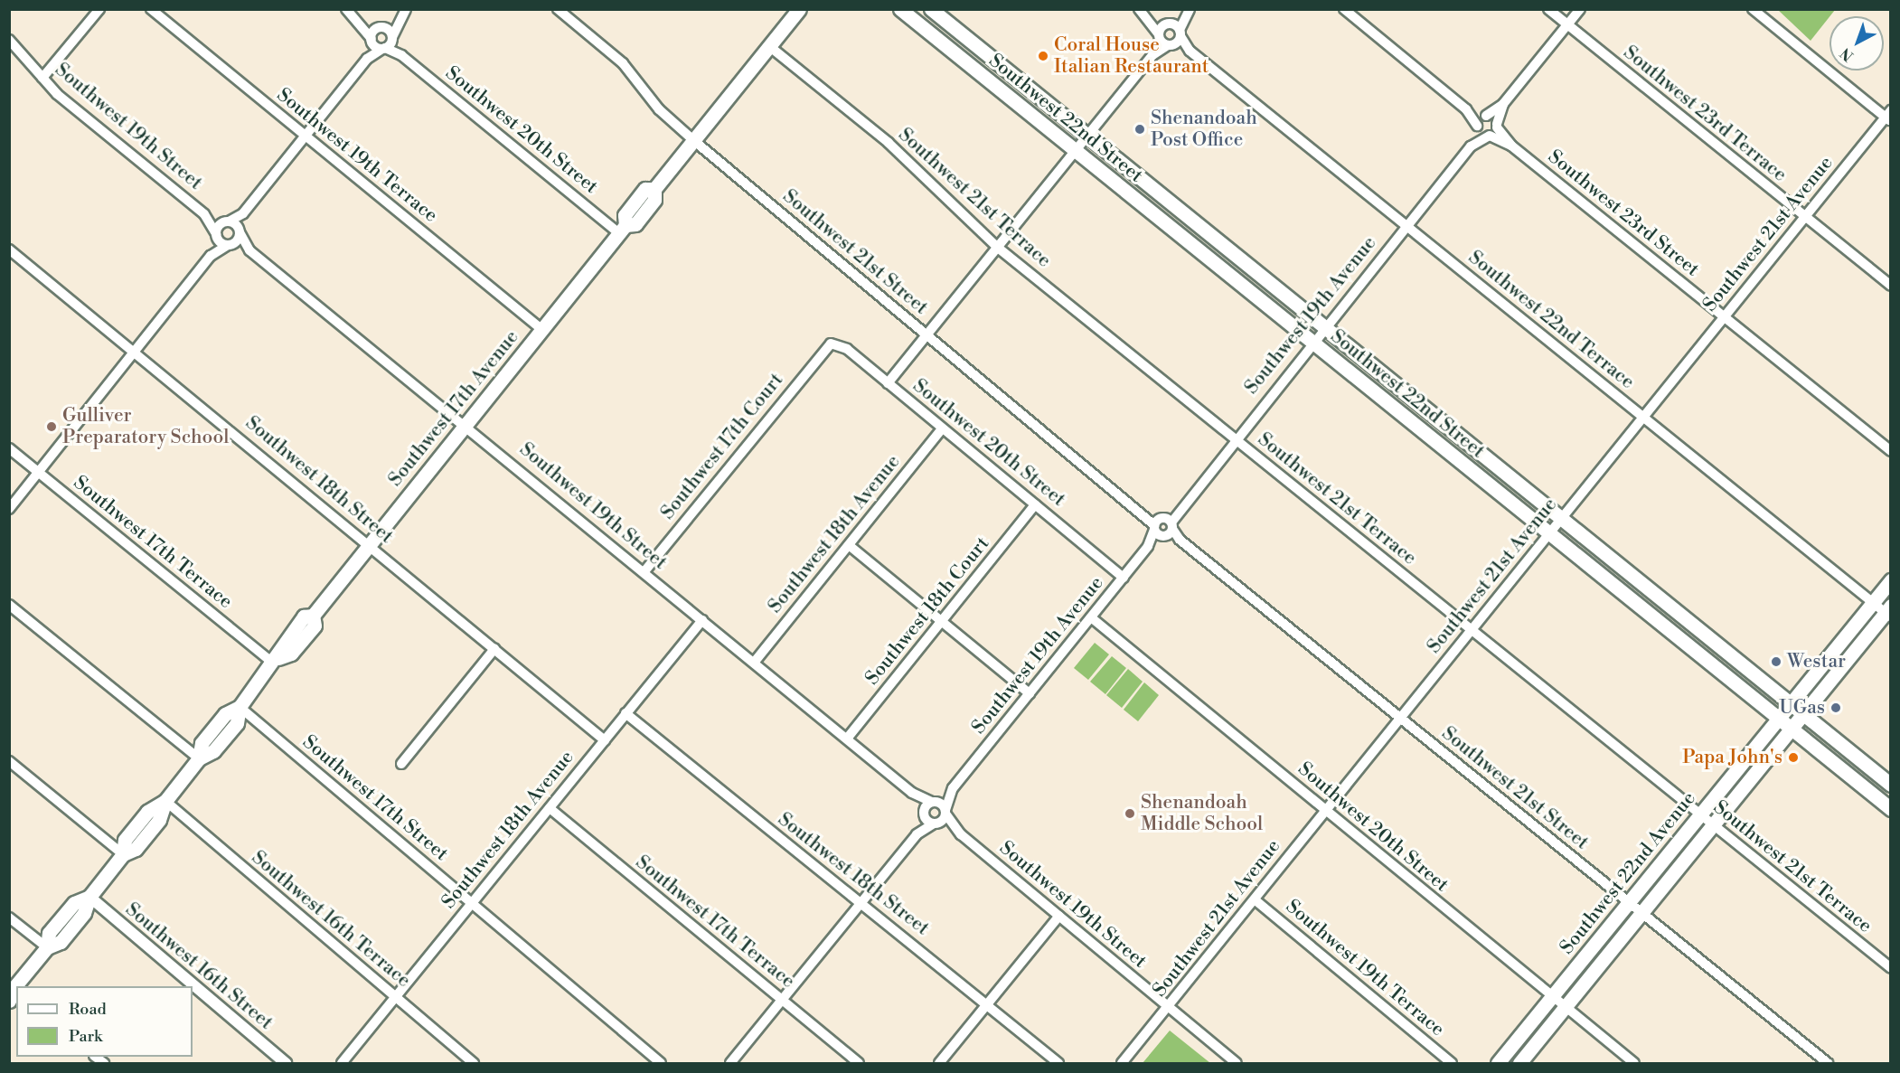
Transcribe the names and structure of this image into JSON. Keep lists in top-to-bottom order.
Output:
{
  "streets": {
    "main road": ["Southwest 22nd Street", "Southwest 17th Avenue", "Southwest 22nd Avenue"],
    "street": [
      "Southwest 23rd Terrace",
      "Southwest 19th Street",
      "Southwest 20th Street",
      "Southwest 19th Terrace",
      "Southwest 21st Terrace",
      "Southwest 23rd Street",
      "Southwest 21st Avenue",
      "Southwest 21st Street",
      "Southwest 19th Avenue",
      "Southwest 22nd Terrace",
      "Southwest 17th Court",
      "Southwest 18th Street",
      "Southwest 18th Avenue",
      "Southwest 17th Terrace",
      "Southwest 18th Court",
      "Southwest 17th Street",
      "Southwest 16th Terrace",
      "Southwest 16th Street"
    ]
  },
  "crossings": [
    ["Southwest 23rd Terrace", "Southwest 21st Avenue"],
    ["Southwest 22nd Street", "Southwest 21st Avenue"],
    ["Southwest 22nd Street", "Southwest 19th Avenue"],
    ["Southwest 22nd Street", "Southwest 22nd Avenue"],
    ["Southwest 19th Street", "Southwest 21st Avenue"],
    ["Southwest 19th Street", "Southwest 19th Avenue"],
    ["Southwest 19th Street", "Southwest 17th Avenue"],
    ["Southwest 19th Street", "Southwest 17th Court"],
    ["Southwest 19th Street", "Southwest 18th Avenue"],
    ["Southwest 19th Street", "Southwest 18th Court"],
    ["Southwest 20th Street", "Southwest 21st Avenue"],
    ["Southwest 20th Street", "Southwest 19th Avenue"],
    ["Southwest 20th Street", "Southwest 17th Avenue"],
    ["Southwest 20th Street", "Southwest 17th Court"],
    ["Southwest 20th Street", "Southwest 18th Avenue"],
    ["Southwest 20th Street", "Southwest 18th Court"],
    ["Southwest 20th Street", "Southwest 22nd Avenue"],
    ["Southwest 19th Terrace", "Southwest 21st Avenue"],
    ["Southwest 19th Terrace", "Southwest 17th Avenue"],
    ["Southwest 21st Terrace", "Southwest 21st Avenue"],
    ["Southwest 21st Terrace", "Southwest 19th Avenue"],
    ["Southwest 21st Terrace", "Southwest 17th Avenue"],
    ["Southwest 21st Terrace", "Southwest 22nd Avenue"],
    ["Southwest 23rd Street", "Southwest 21st Avenue"],
    ["Southwest 23rd Street", "Southwest 19th Avenue"],
    ["Southwest 21st Avenue", "Southwest 21st Street"],
    ["Southwest 21st Avenue", "Southwest 22nd Terrace"],
    ["Southwest 21st Street", "Southwest 19th Avenue"],
    ["Southwest 21st Street", "Southwest 17th Avenue"],
    ["Southwest 21st Street", "Southwest 22nd Avenue"],
    ["Southwest 19th Avenue", "Southwest 22nd Terrace"],
    ["Southwest 22nd Terrace", "Southwest 22nd Avenue"],
    ["Southwest 17th Avenue", "Southwest 18th Street"],
    ["Southwest 17th Avenue", "Southwest 17th Terrace"],
    ["Southwest 17th Avenue", "Southwest 17th Street"],
    ["Southwest 17th Avenue", "Southwest 16th Terrace"],
    ["Southwest 17th Avenue", "Southwest 16th Street"],
    ["Southwest 18th Street", "Southwest 18th Avenue"],
    ["Southwest 18th Avenue", "Southwest 17th Terrace"],
    ["Southwest 18th Avenue", "Southwest 17th Street"],
    ["Southwest 18th Avenue", "Southwest 16th Terrace"]
  ],
  "places": [
    "Coral House Italian Restaurant",
    "Shenandoah Post Office",
    "Gulliver Preparatory School",
    "Westar",
    "UGas",
    "Papa John's",
    "Shenandoah Middle School"
  ],
  "legend": ["Road", "Park"],
  "north": "bottom left"
}
